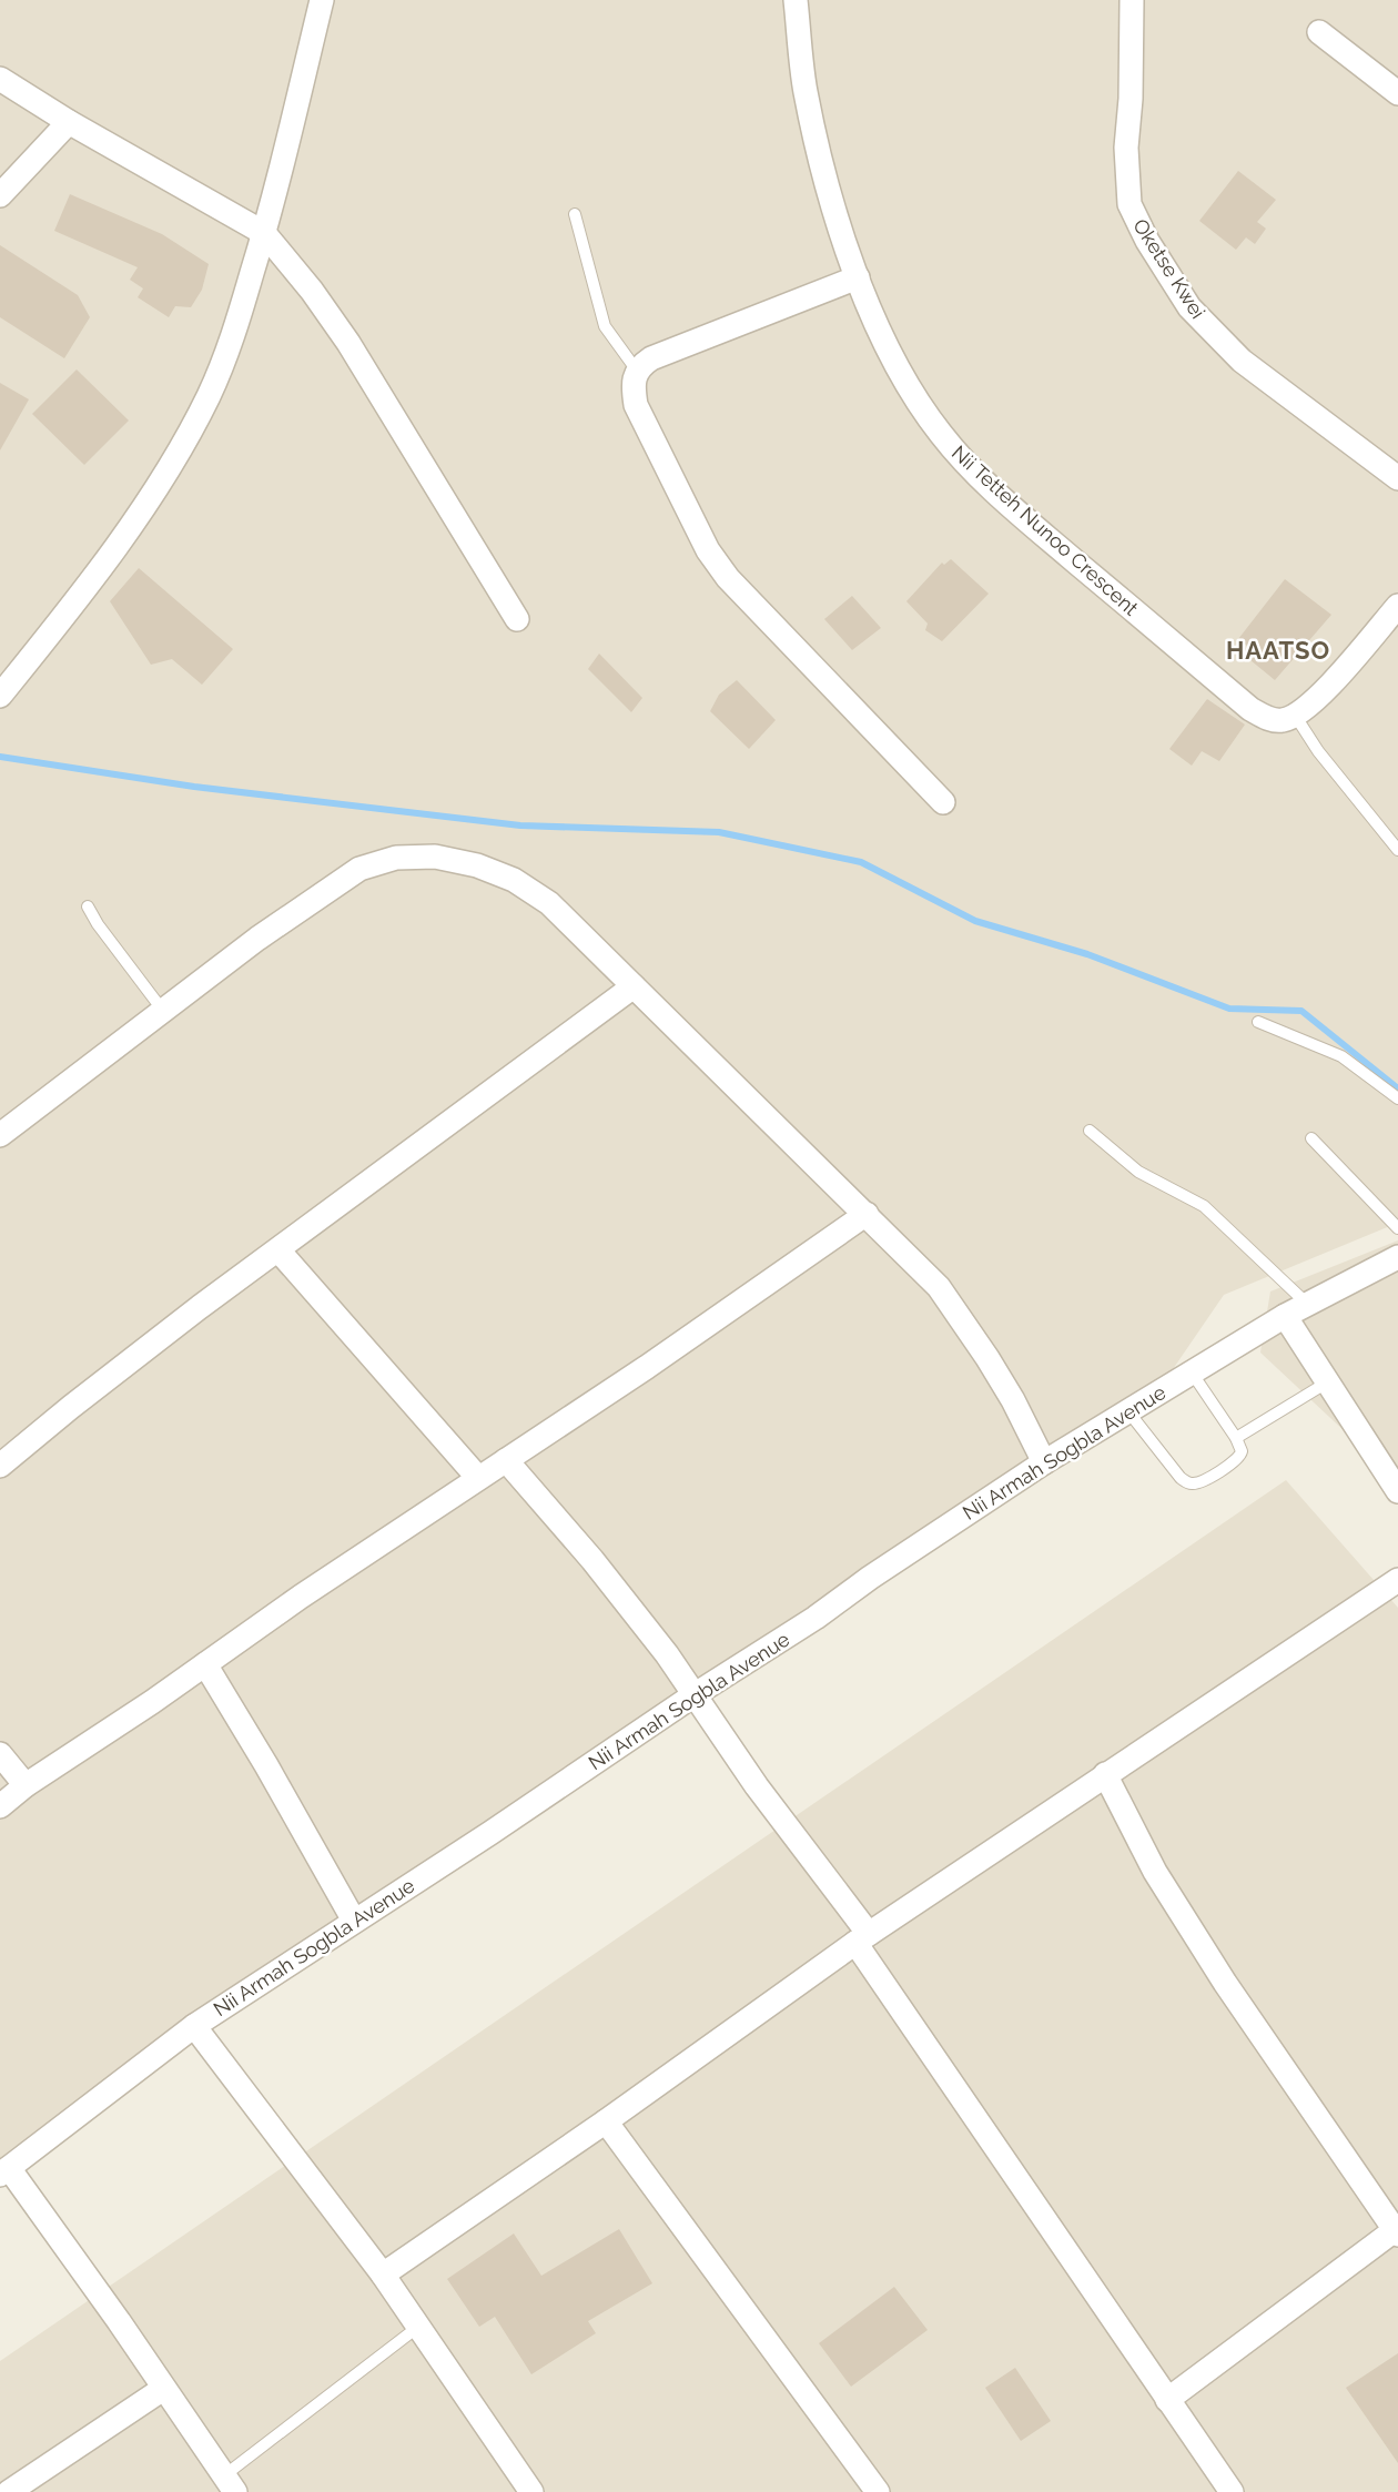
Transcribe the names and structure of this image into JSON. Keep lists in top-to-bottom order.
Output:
{
  "streets": {
    "street": ["Oketse Kwei", "Nii Tetteh Nunoo Crescent", "Nii Armah Sogbla Avenue"]
  },
  "districts": ["HAATSO"]
}
